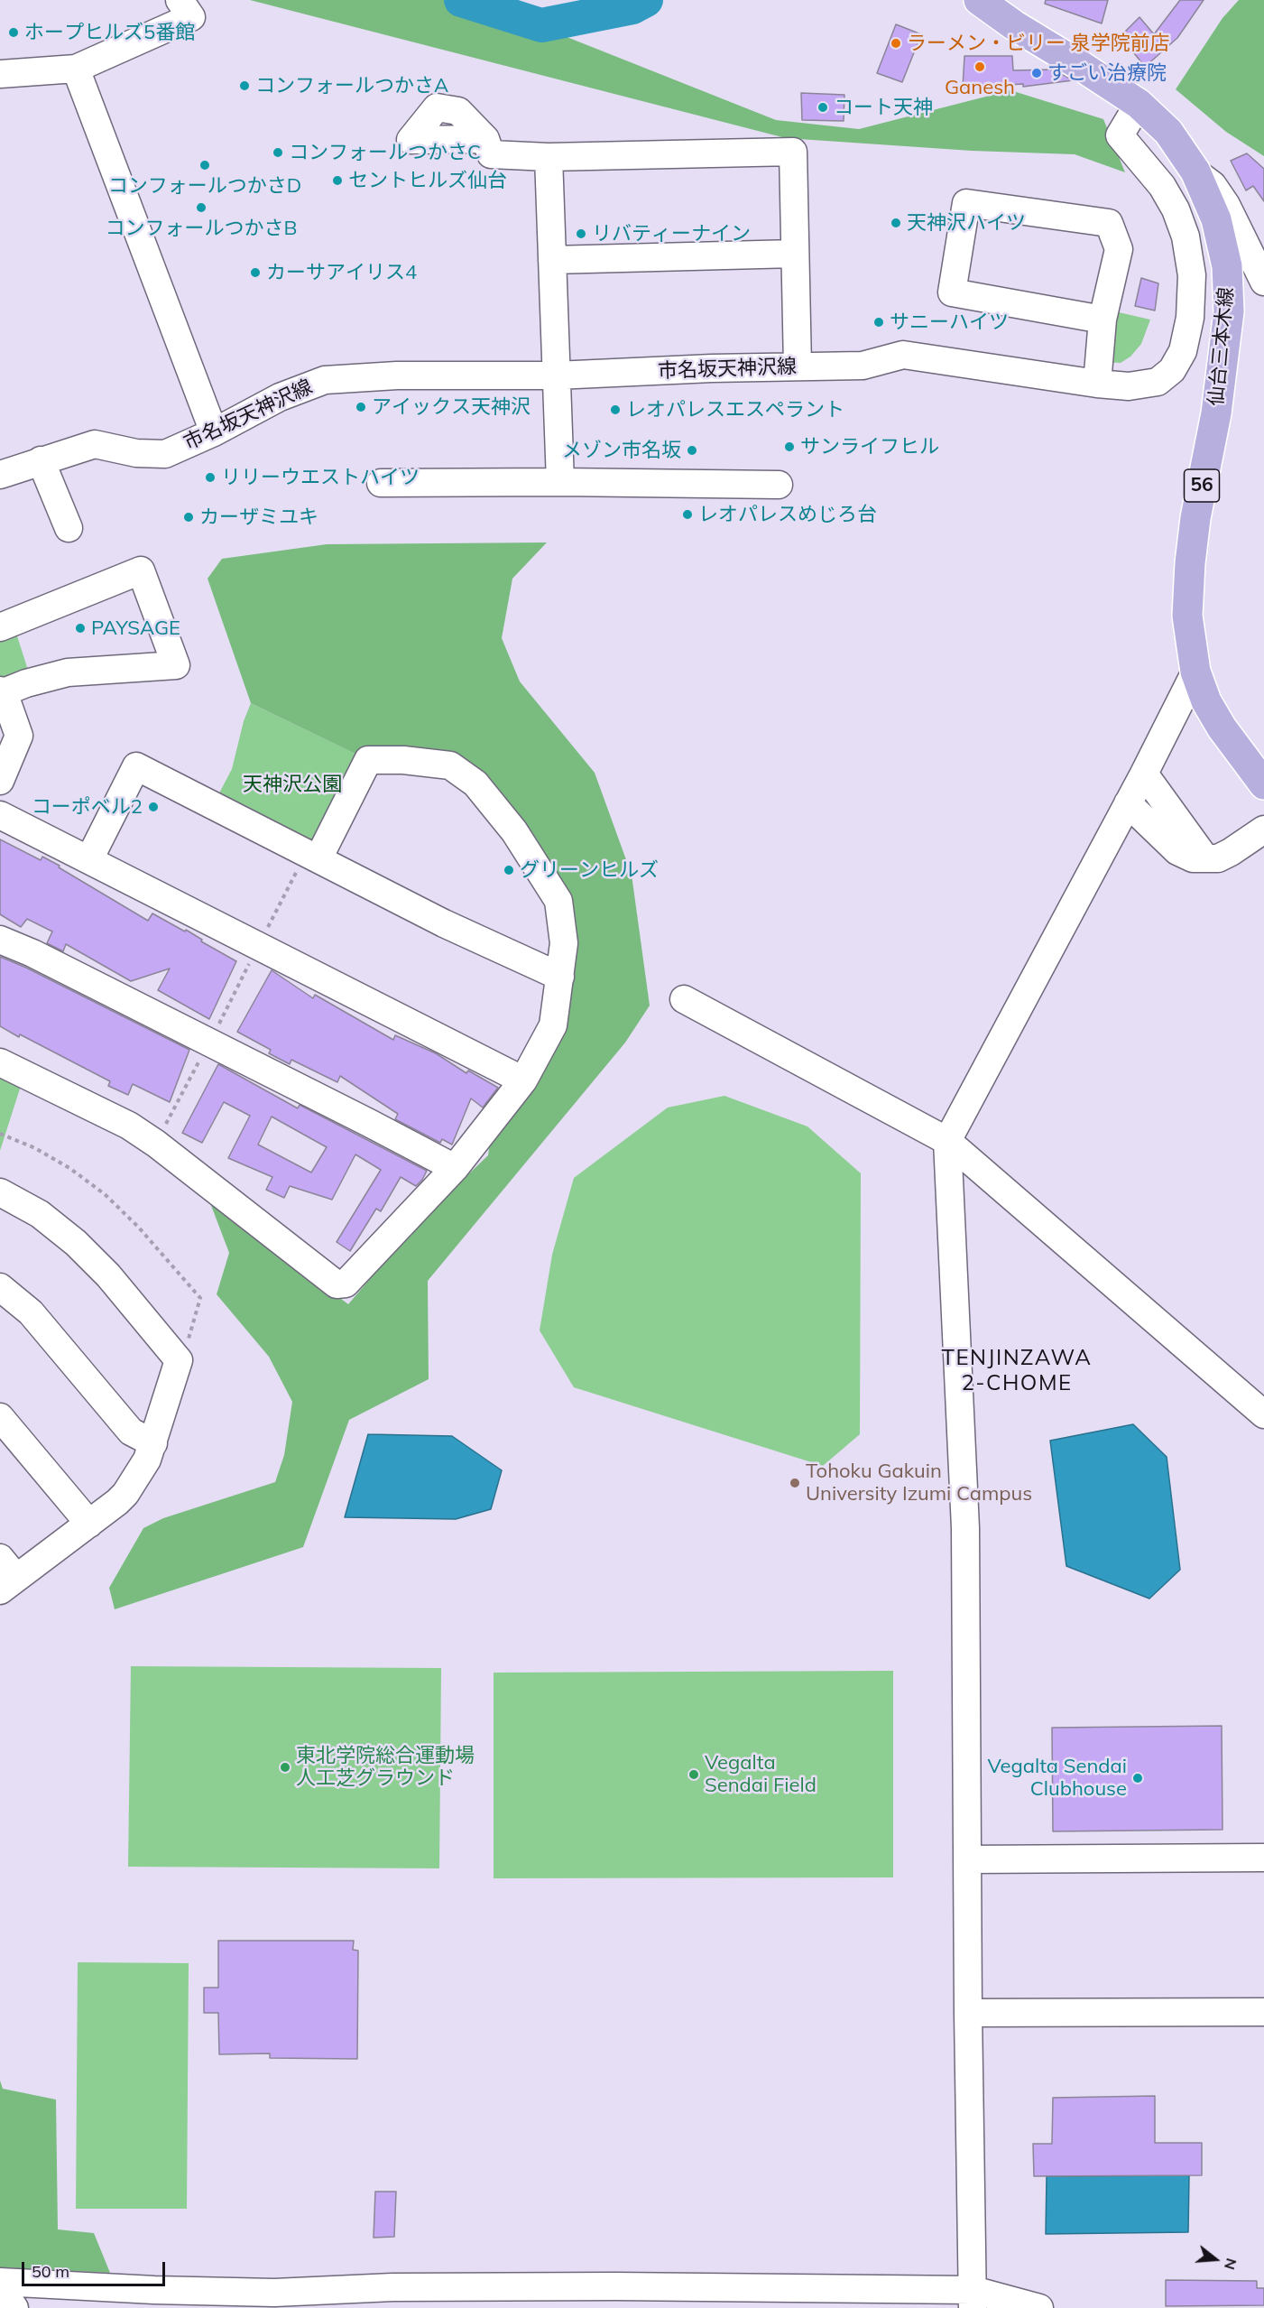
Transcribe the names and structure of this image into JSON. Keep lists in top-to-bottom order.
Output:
{
  "streets": {
    "main road": ["仙台三本木線", "56"],
    "street": ["市名坂天神沢線"]
  },
  "crossings": [
    ["仙台三本木線", "市名坂天神沢線"]
  ],
  "districts": ["TENJINZAWA 2-CHOME"],
  "parks": ["天神沢公園"],
  "places": [
    "ホープヒルズ5番館",
    "ラーメン・ビリー 泉学院前店",
    "Ganesh",
    "すごい治療院",
    "コンフォールつかさA",
    "コート天神",
    "コンフォールつかさC",
    "コンフォールつかさD",
    "セントヒルズ仙台",
    "コンフォールつかさB",
    "天神沢ハイツ",
    "リバティーナイン",
    "カーサアイリス4",
    "サニーハイツ",
    "アイックス天神沢",
    "レオパレスエスペラント",
    "サンライフヒル",
    "メゾン市名坂",
    "リリーウエストハイツ",
    "レオパレスめじろ台",
    "カーザミユキ",
    "PAYSAGE",
    "コーポベル2",
    "グリーンヒルズ",
    "Tohoku Gakuin University Izumi Campus",
    "東北学院総合運動場 人工芝グラウンド",
    "Vegalta Sendai Field",
    "Vegalta Sendai Clubhouse"
  ],
  "scale_bar": "50 m",
  "north": "right"
}
